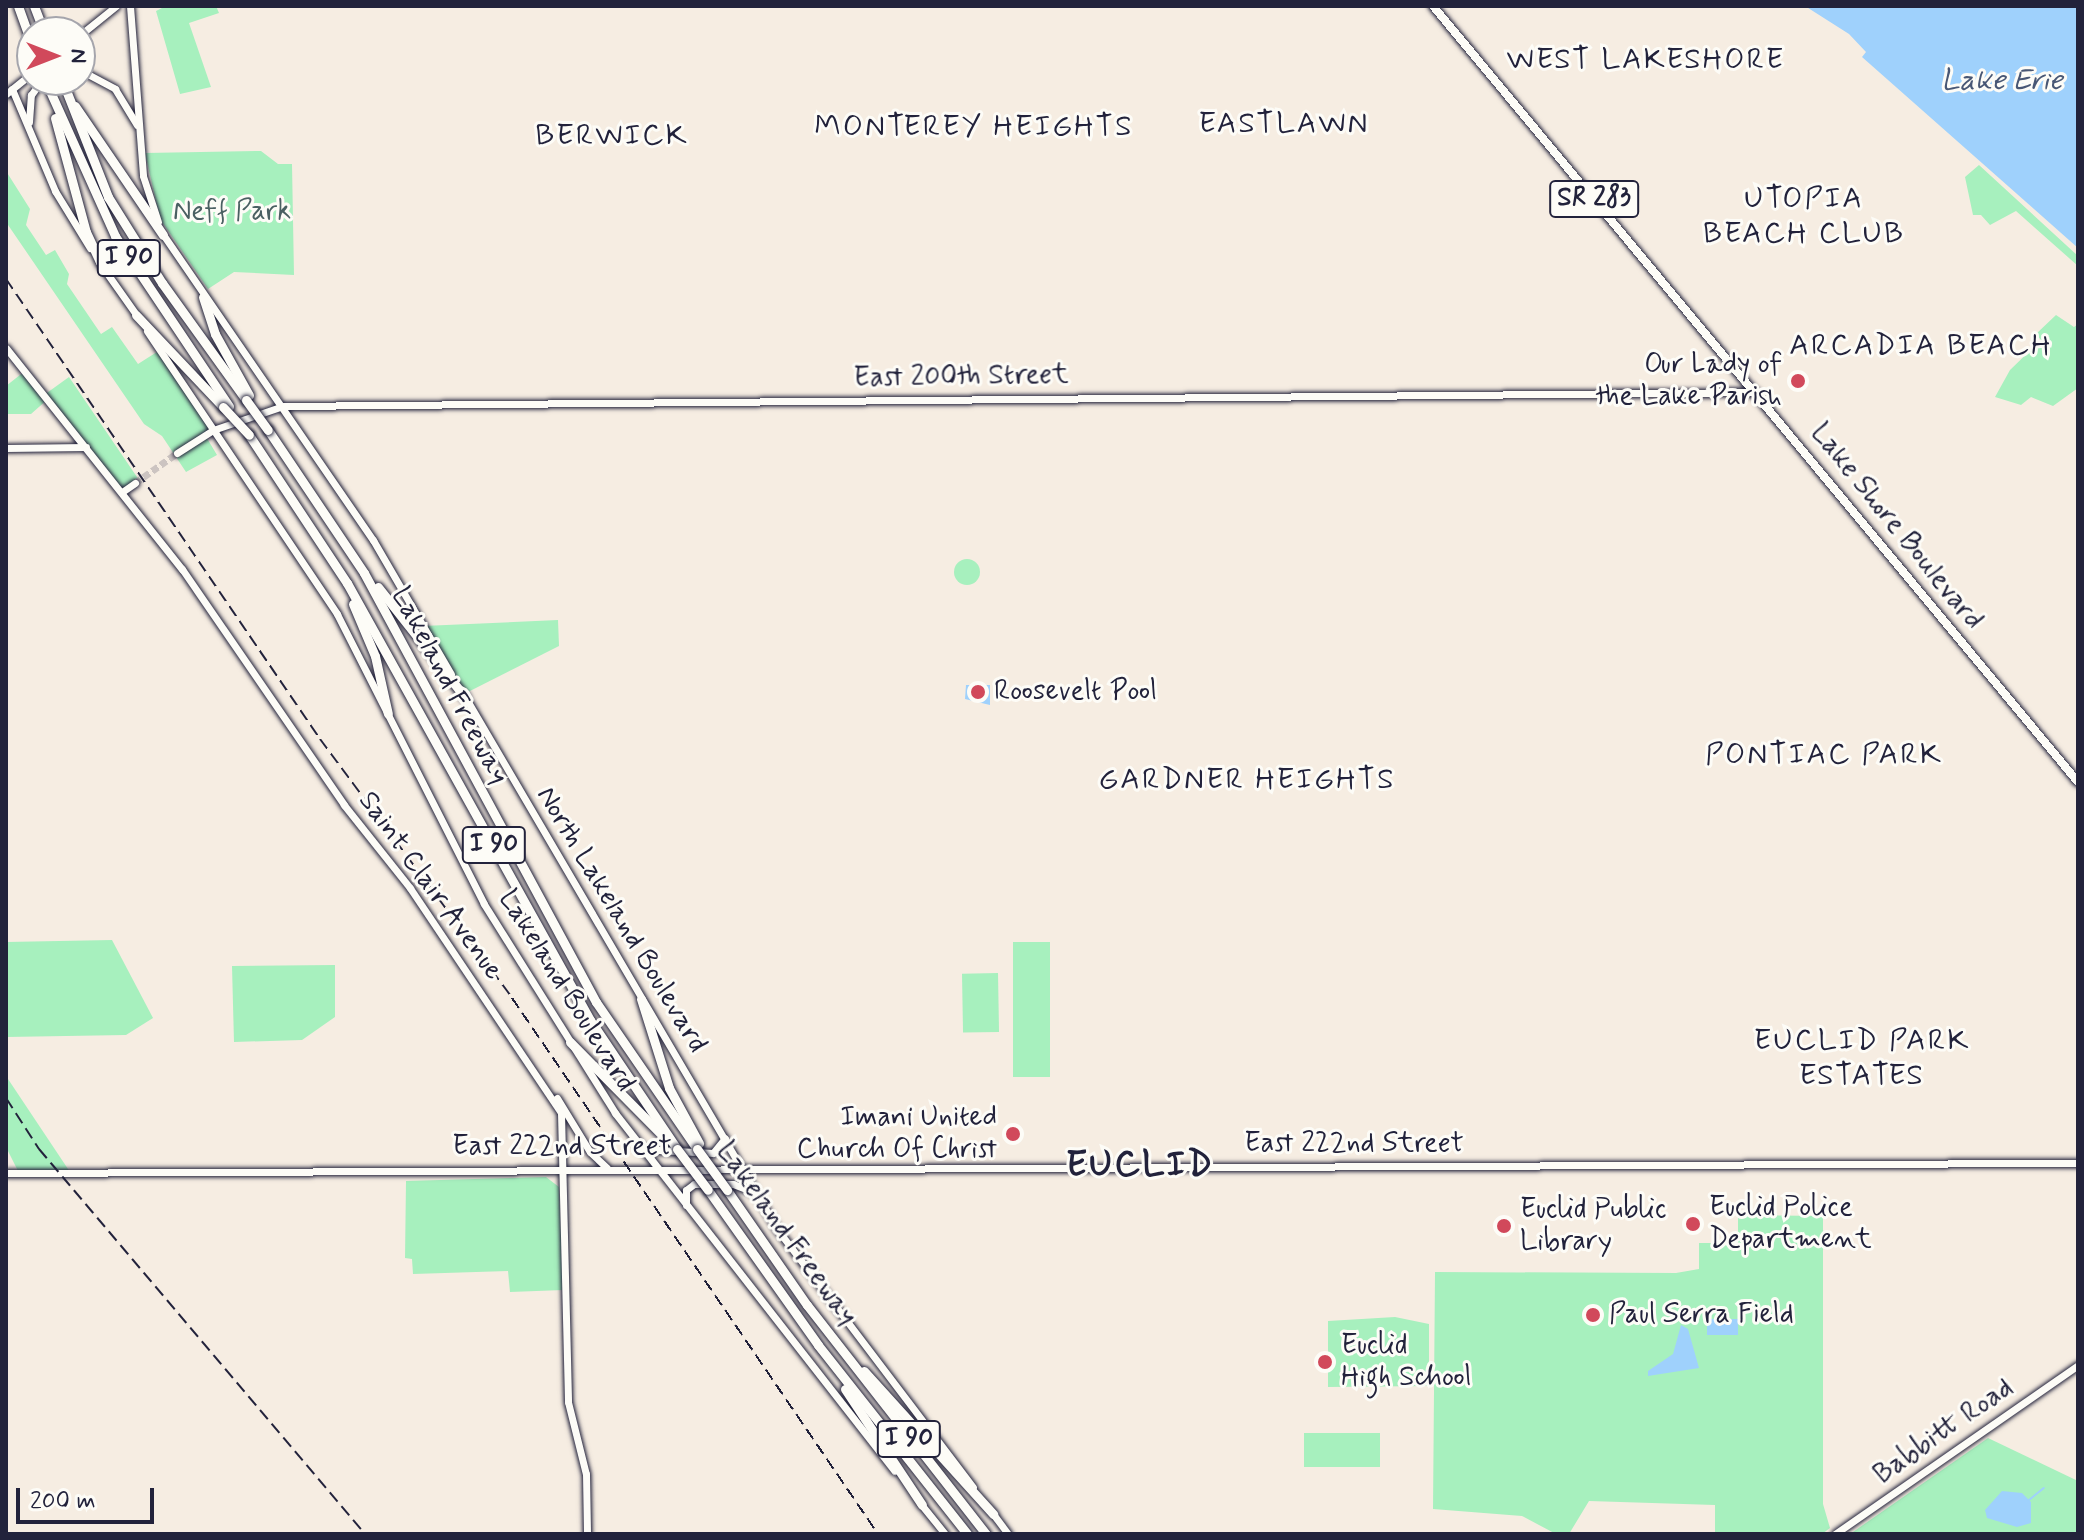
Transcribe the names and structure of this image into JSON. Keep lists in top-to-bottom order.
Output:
{
  "streets": {
    "highway": ["I 90", "Lakeland Freeway"],
    "main road": ["SR 283", "Lake Shore Boulevard"],
    "street": [
      "East 200th Street",
      "Saint Clair Avenue",
      "North Lakeland Boulevard",
      "Lakeland Boulevard",
      "East 222nd Street",
      "Babbitt Road"
    ]
  },
  "crossings": [
    ["I 90", "Lakeland Freeway"],
    ["East 200th Street", "Lake Shore Boulevard"],
    ["East 200th Street", "North Lakeland Boulevard"],
    ["East 200th Street", "Lakeland Boulevard"],
    ["Saint Clair Avenue", "East 222nd Street"],
    ["North Lakeland Boulevard", "East 222nd Street"],
    ["Lakeland Boulevard", "East 222nd Street"]
  ],
  "districts": [
    "WEST LAKESHORE",
    "EASTLAWN",
    "MONTEREY HEIGHTS",
    "BERWICK",
    "UTOPIA BEACH CLUB",
    "ARCADIA BEACH",
    "PONTIAC PARK",
    "GARDNER HEIGHTS",
    "EUCLID PARK ESTATES",
    "EUCLID"
  ],
  "water": ["Lake Erie"],
  "parks": ["Neff Park"],
  "places": [
    "Our Lady of the Lake Parish",
    "Roosevelt Pool",
    "Imani United Church Of Christ",
    "Euclid Police Department",
    "Euclid Public Library",
    "Paul Serra Field",
    "Euclid High School"
  ],
  "scale_bar": "200 m",
  "north": "right"
}
